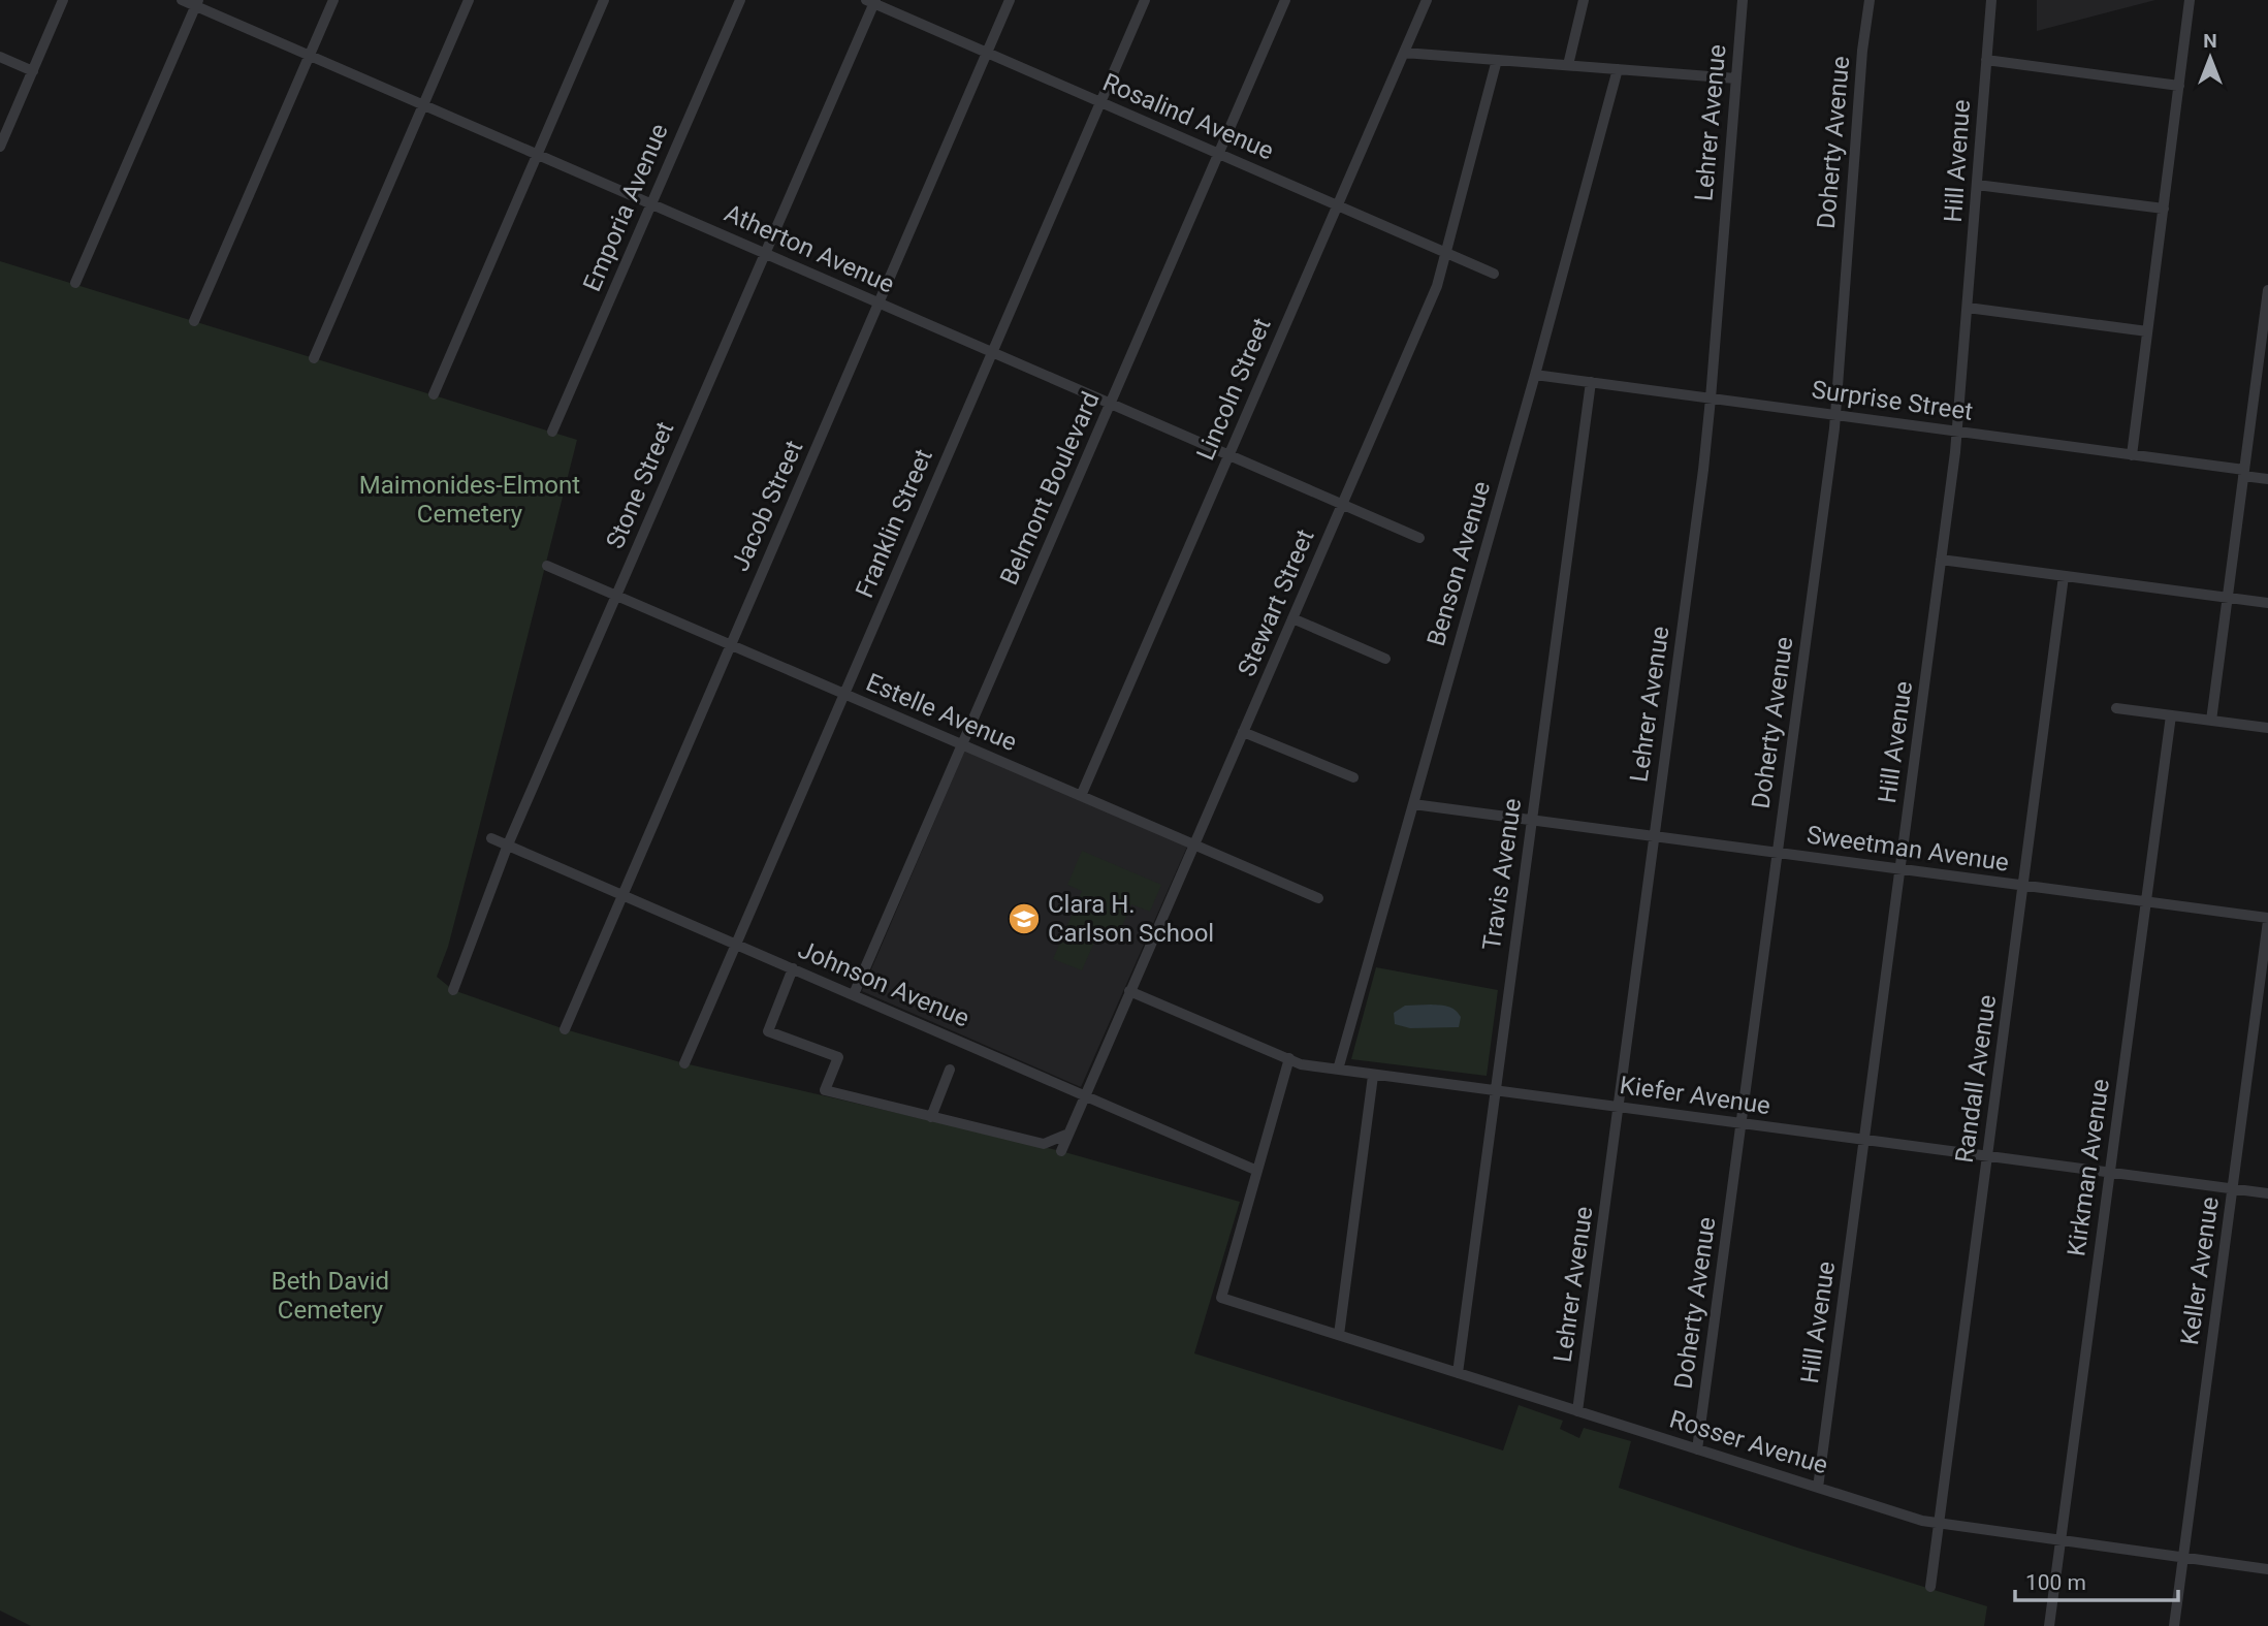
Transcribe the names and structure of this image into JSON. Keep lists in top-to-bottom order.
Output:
{
  "streets": {
    "street": [
      "Rosalind Avenue",
      "Lehrer Avenue",
      "Doherty Avenue",
      "Hill Avenue",
      "Emporia Avenue",
      "Atherton Avenue",
      "Lincoln Street",
      "Surprise Street",
      "Stone Street",
      "Belmont Boulevard",
      "Jacob Street",
      "Franklin Street",
      "Benson Avenue",
      "Stewart Street",
      "Estelle Avenue",
      "Sweetman Avenue",
      "Travis Avenue",
      "Johnson Avenue",
      "Randall Avenue",
      "Kiefer Avenue",
      "Kirkman Avenue",
      "Keller Avenue",
      "Rosser Avenue"
    ]
  },
  "crossings": [
    ["Rosalind Avenue", "Lincoln Street"],
    ["Rosalind Avenue", "Stone Street"],
    ["Rosalind Avenue", "Belmont Boulevard"],
    ["Rosalind Avenue", "Jacob Street"],
    ["Rosalind Avenue", "Franklin Street"],
    ["Rosalind Avenue", "Stewart Street"],
    ["Lehrer Avenue", "Surprise Street"],
    ["Lehrer Avenue", "Sweetman Avenue"],
    ["Lehrer Avenue", "Kiefer Avenue"],
    ["Lehrer Avenue", "Rosser Avenue"],
    ["Doherty Avenue", "Surprise Street"],
    ["Doherty Avenue", "Sweetman Avenue"],
    ["Doherty Avenue", "Kiefer Avenue"],
    ["Doherty Avenue", "Rosser Avenue"],
    ["Hill Avenue", "Surprise Street"],
    ["Hill Avenue", "Sweetman Avenue"],
    ["Hill Avenue", "Kiefer Avenue"],
    ["Hill Avenue", "Rosser Avenue"],
    ["Emporia Avenue", "Atherton Avenue"],
    ["Atherton Avenue", "Lincoln Street"],
    ["Atherton Avenue", "Stone Street"],
    ["Atherton Avenue", "Belmont Boulevard"],
    ["Atherton Avenue", "Jacob Street"],
    ["Atherton Avenue", "Franklin Street"],
    ["Atherton Avenue", "Stewart Street"],
    ["Lincoln Street", "Estelle Avenue"],
    ["Surprise Street", "Benson Avenue"],
    ["Surprise Street", "Travis Avenue"],
    ["Stone Street", "Estelle Avenue"],
    ["Stone Street", "Johnson Avenue"],
    ["Belmont Boulevard", "Estelle Avenue"],
    ["Belmont Boulevard", "Johnson Avenue"],
    ["Jacob Street", "Estelle Avenue"],
    ["Jacob Street", "Johnson Avenue"],
    ["Franklin Street", "Estelle Avenue"],
    ["Franklin Street", "Johnson Avenue"],
    ["Benson Avenue", "Sweetman Avenue"],
    ["Benson Avenue", "Kiefer Avenue"],
    ["Stewart Street", "Estelle Avenue"],
    ["Stewart Street", "Johnson Avenue"],
    ["Stewart Street", "Kiefer Avenue"],
    ["Sweetman Avenue", "Travis Avenue"],
    ["Sweetman Avenue", "Randall Avenue"],
    ["Sweetman Avenue", "Kirkman Avenue"],
    ["Sweetman Avenue", "Keller Avenue"],
    ["Travis Avenue", "Kiefer Avenue"],
    ["Travis Avenue", "Rosser Avenue"],
    ["Johnson Avenue", "Rosser Avenue"],
    ["Randall Avenue", "Kiefer Avenue"],
    ["Randall Avenue", "Rosser Avenue"],
    ["Kiefer Avenue", "Kirkman Avenue"],
    ["Kiefer Avenue", "Keller Avenue"],
    ["Kirkman Avenue", "Rosser Avenue"],
    ["Keller Avenue", "Rosser Avenue"]
  ],
  "parks": ["Maimonides-Elmont Cemetery", "Beth David Cemetery"],
  "places": {
    "school or university": ["Clara H. Carlson School"]
  },
  "scale_bar": "100 m",
  "north": "top"
}
